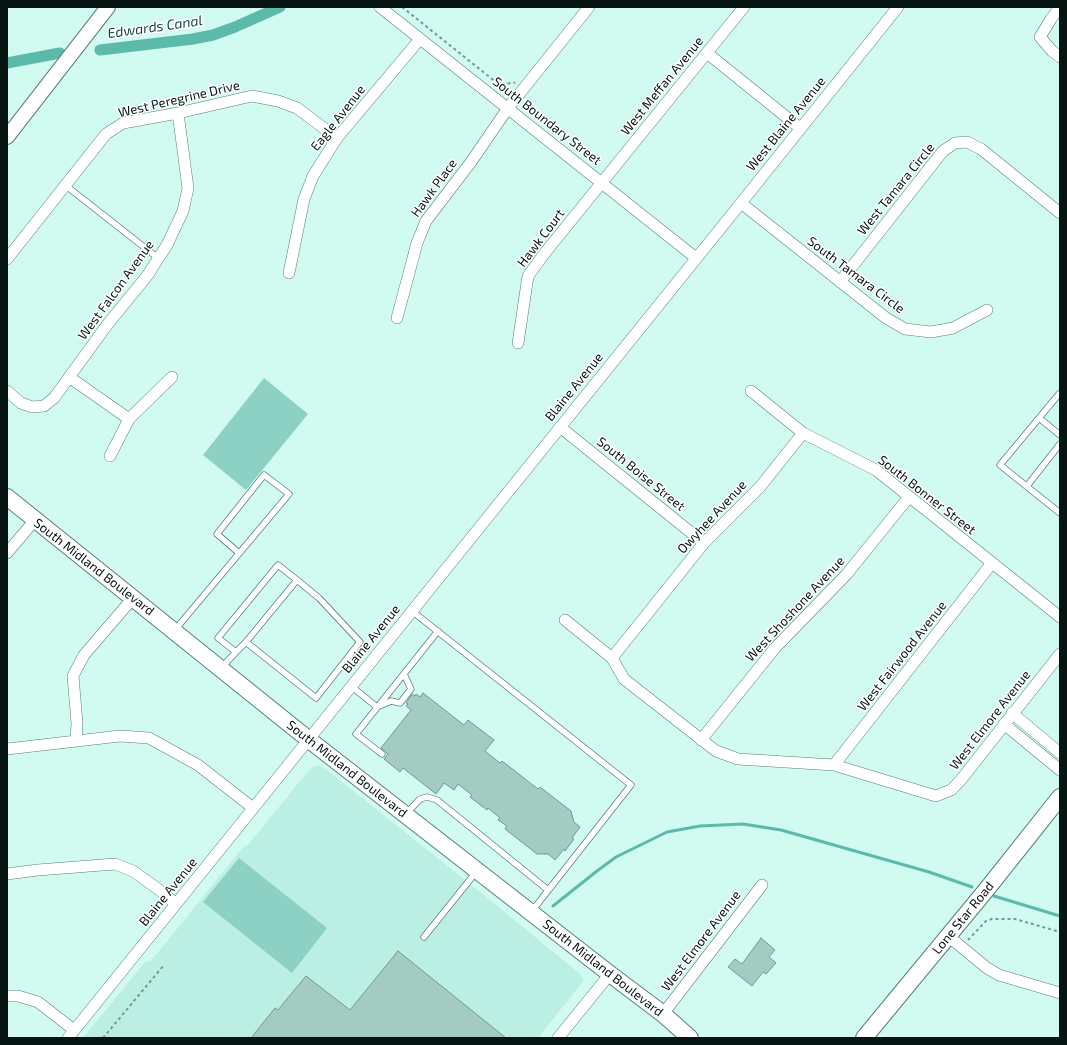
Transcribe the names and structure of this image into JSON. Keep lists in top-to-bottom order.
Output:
{
  "streets": {
    "main road": ["South Midland Boulevard", "Lone Star Road"],
    "street": [
      "West Meffan Avenue",
      "West Peregrine Drive",
      "Eagle Avenue",
      "South Boundary Street",
      "West Blaine Avenue",
      "Hawk Place",
      "West Tamara Circle",
      "Hawk Court",
      "South Tamara Circle",
      "West Falcon Avenue",
      "Blaine Avenue",
      "South Boise Street",
      "South Bonner Street",
      "Owyhee Avenue",
      "West Shoshone Avenue",
      "West Fairwood Avenue",
      "West Elmore Avenue"
    ]
  },
  "crossings": [
    ["West Meffan Avenue", "South Boundary Street"],
    ["West Meffan Avenue", "Hawk Court"],
    ["West Peregrine Drive", "Eagle Avenue"],
    ["West Peregrine Drive", "West Falcon Avenue"],
    ["Eagle Avenue", "South Boundary Street"],
    ["South Boundary Street", "West Blaine Avenue"],
    ["South Boundary Street", "Hawk Place"],
    ["South Boundary Street", "Hawk Court"],
    ["South Boundary Street", "Blaine Avenue"],
    ["West Blaine Avenue", "South Tamara Circle"],
    ["West Blaine Avenue", "Blaine Avenue"],
    ["West Tamara Circle", "South Tamara Circle"],
    ["Blaine Avenue", "South Boise Street"],
    ["Blaine Avenue", "South Midland Boulevard"],
    ["South Boise Street", "Owyhee Avenue"],
    ["South Bonner Street", "Owyhee Avenue"],
    ["South Bonner Street", "West Shoshone Avenue"],
    ["South Bonner Street", "West Fairwood Avenue"],
    ["South Midland Boulevard", "West Elmore Avenue"],
    ["West Fairwood Avenue", "West Elmore Avenue"]
  ],
  "water": ["Edwards Canal"]
}
